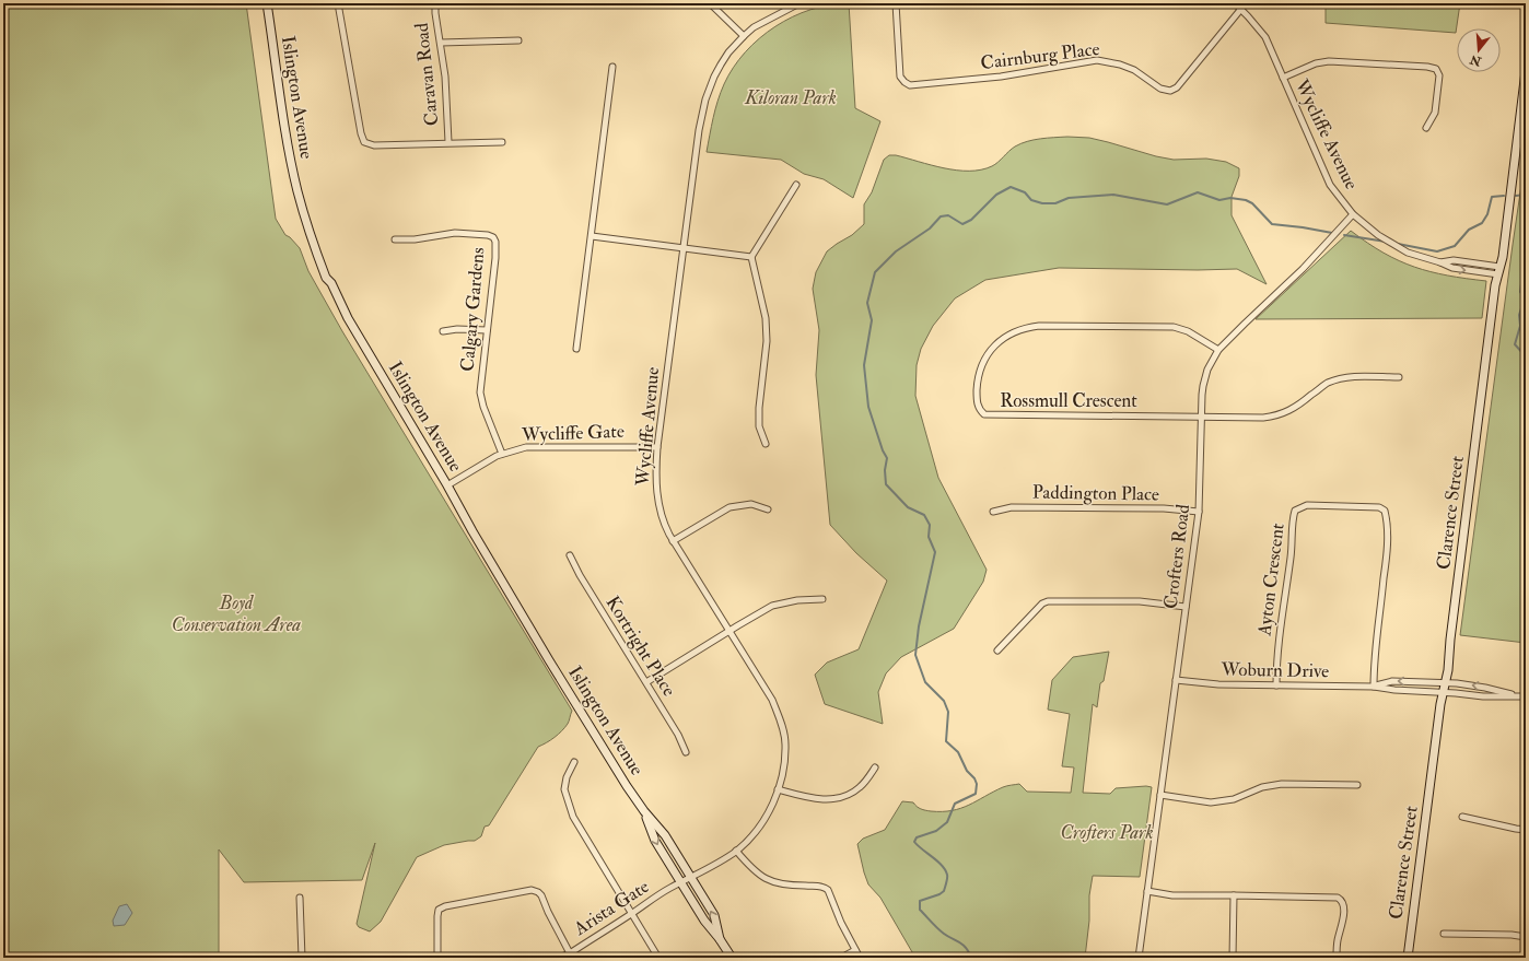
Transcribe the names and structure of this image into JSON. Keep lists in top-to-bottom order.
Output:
{
  "streets": {
    "main road": ["Islington Avenue", "Clarence Street"],
    "street": [
      "Cairnburg Place",
      "Caravan Road",
      "Wycliffe Avenue",
      "Calgary Gardens",
      "Rossmull Crescent",
      "Wycliffe Gate",
      "Paddington Place",
      "Crofters Road",
      "Ayton Crescent",
      "Kortright Place",
      "Woburn Drive",
      "Arista Gate"
    ]
  },
  "crossings": [
    ["Cairnburg Place", "Wycliffe Avenue"],
    ["Islington Avenue", "Wycliffe Avenue"],
    ["Islington Avenue", "Wycliffe Gate"],
    ["Islington Avenue", "Arista Gate"],
    ["Wycliffe Avenue", "Wycliffe Gate"],
    ["Wycliffe Avenue", "Clarence Street"],
    ["Wycliffe Avenue", "Crofters Road"],
    ["Wycliffe Avenue", "Arista Gate"],
    ["Calgary Gardens", "Wycliffe Gate"],
    ["Rossmull Crescent", "Crofters Road"],
    ["Paddington Place", "Crofters Road"],
    ["Clarence Street", "Woburn Drive"],
    ["Crofters Road", "Woburn Drive"],
    ["Ayton Crescent", "Woburn Drive"]
  ],
  "parks": ["Kiloran Park", "Boyd Conservation Area", "Crofters Park"],
  "north": "bottom"
}
